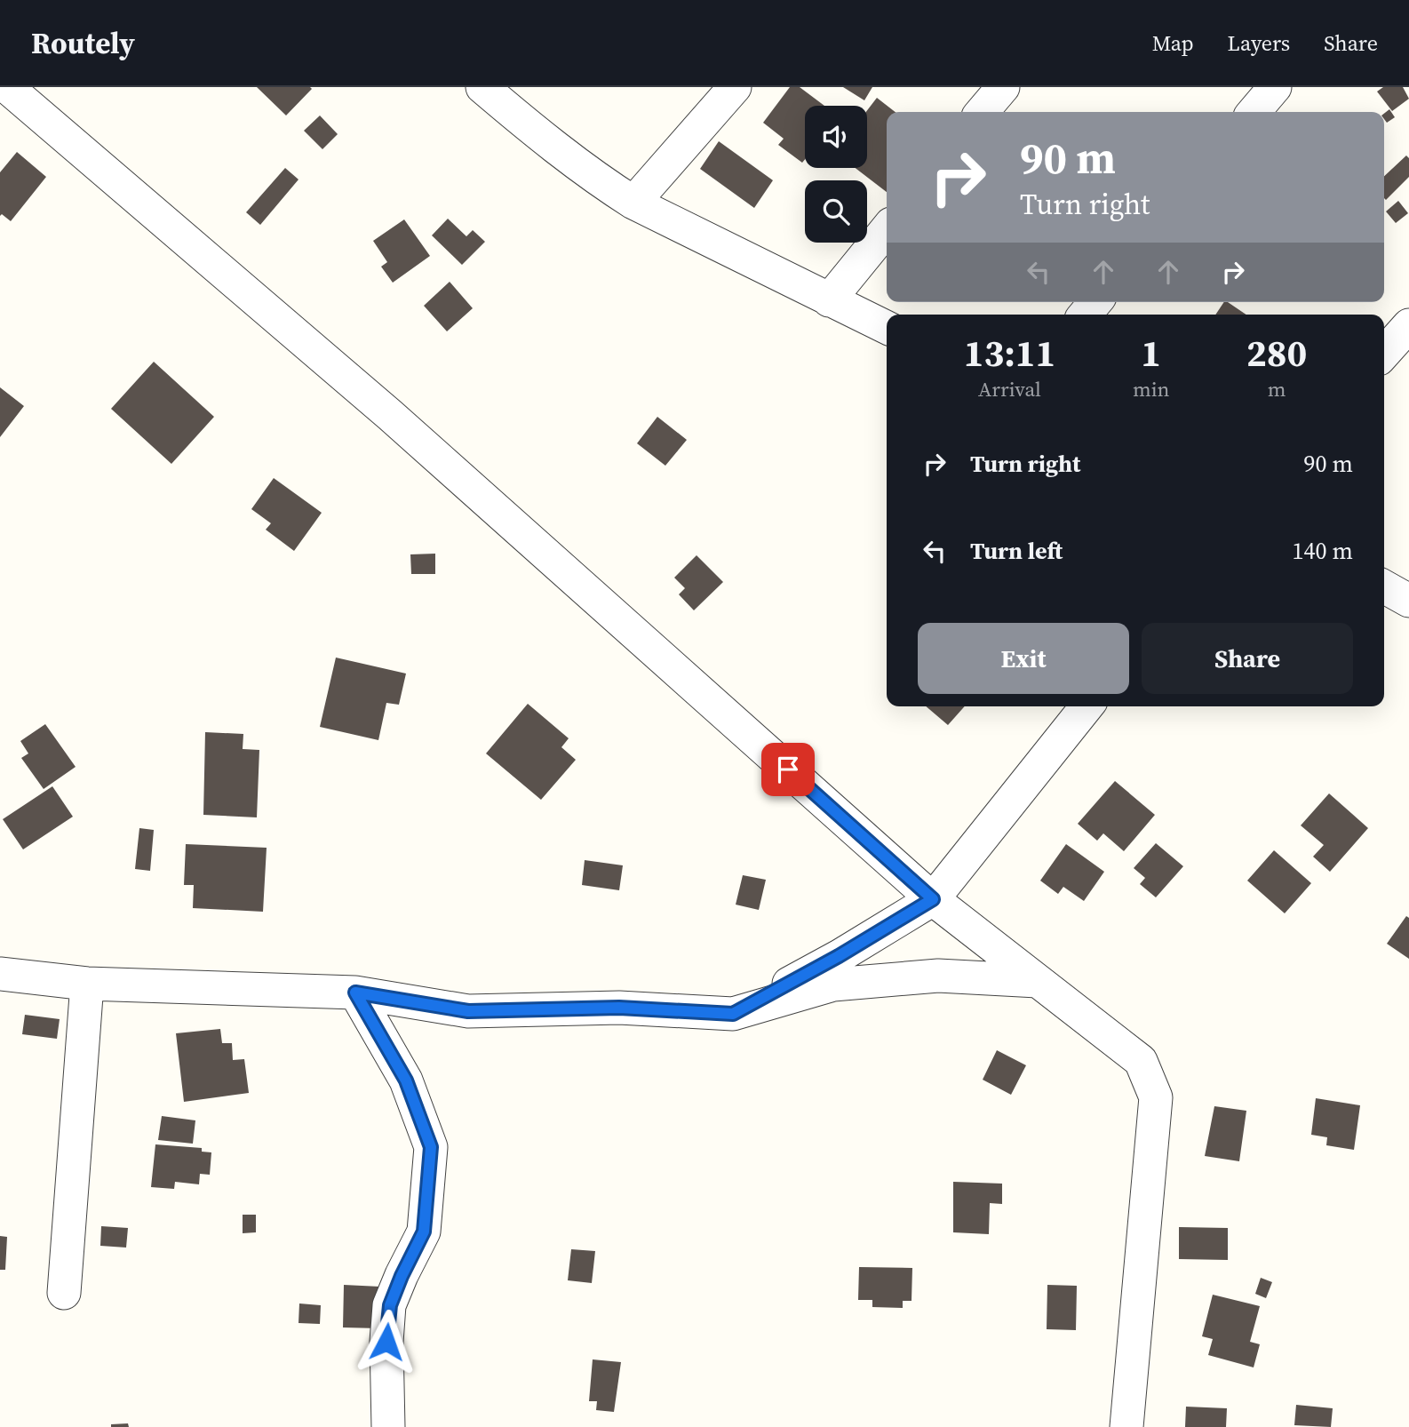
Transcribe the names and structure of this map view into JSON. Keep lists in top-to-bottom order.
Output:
{
  "page": {
    "header": "Routely",
    "nav": ["Map", "Layers", "Share"],
    "turn": ["90 m", "Turn right"],
    "eta": [
      "13:11",
      "Arrival",
      "1",
      "min",
      "280",
      "m"
    ],
    "list": [
      {
        "name": "Turn right",
        "value": "90 m"
      },
      {
        "name": "Turn left",
        "value": "140 m"
      }
    ],
    "buttons": ["Exit", "Share"]
  }
}
